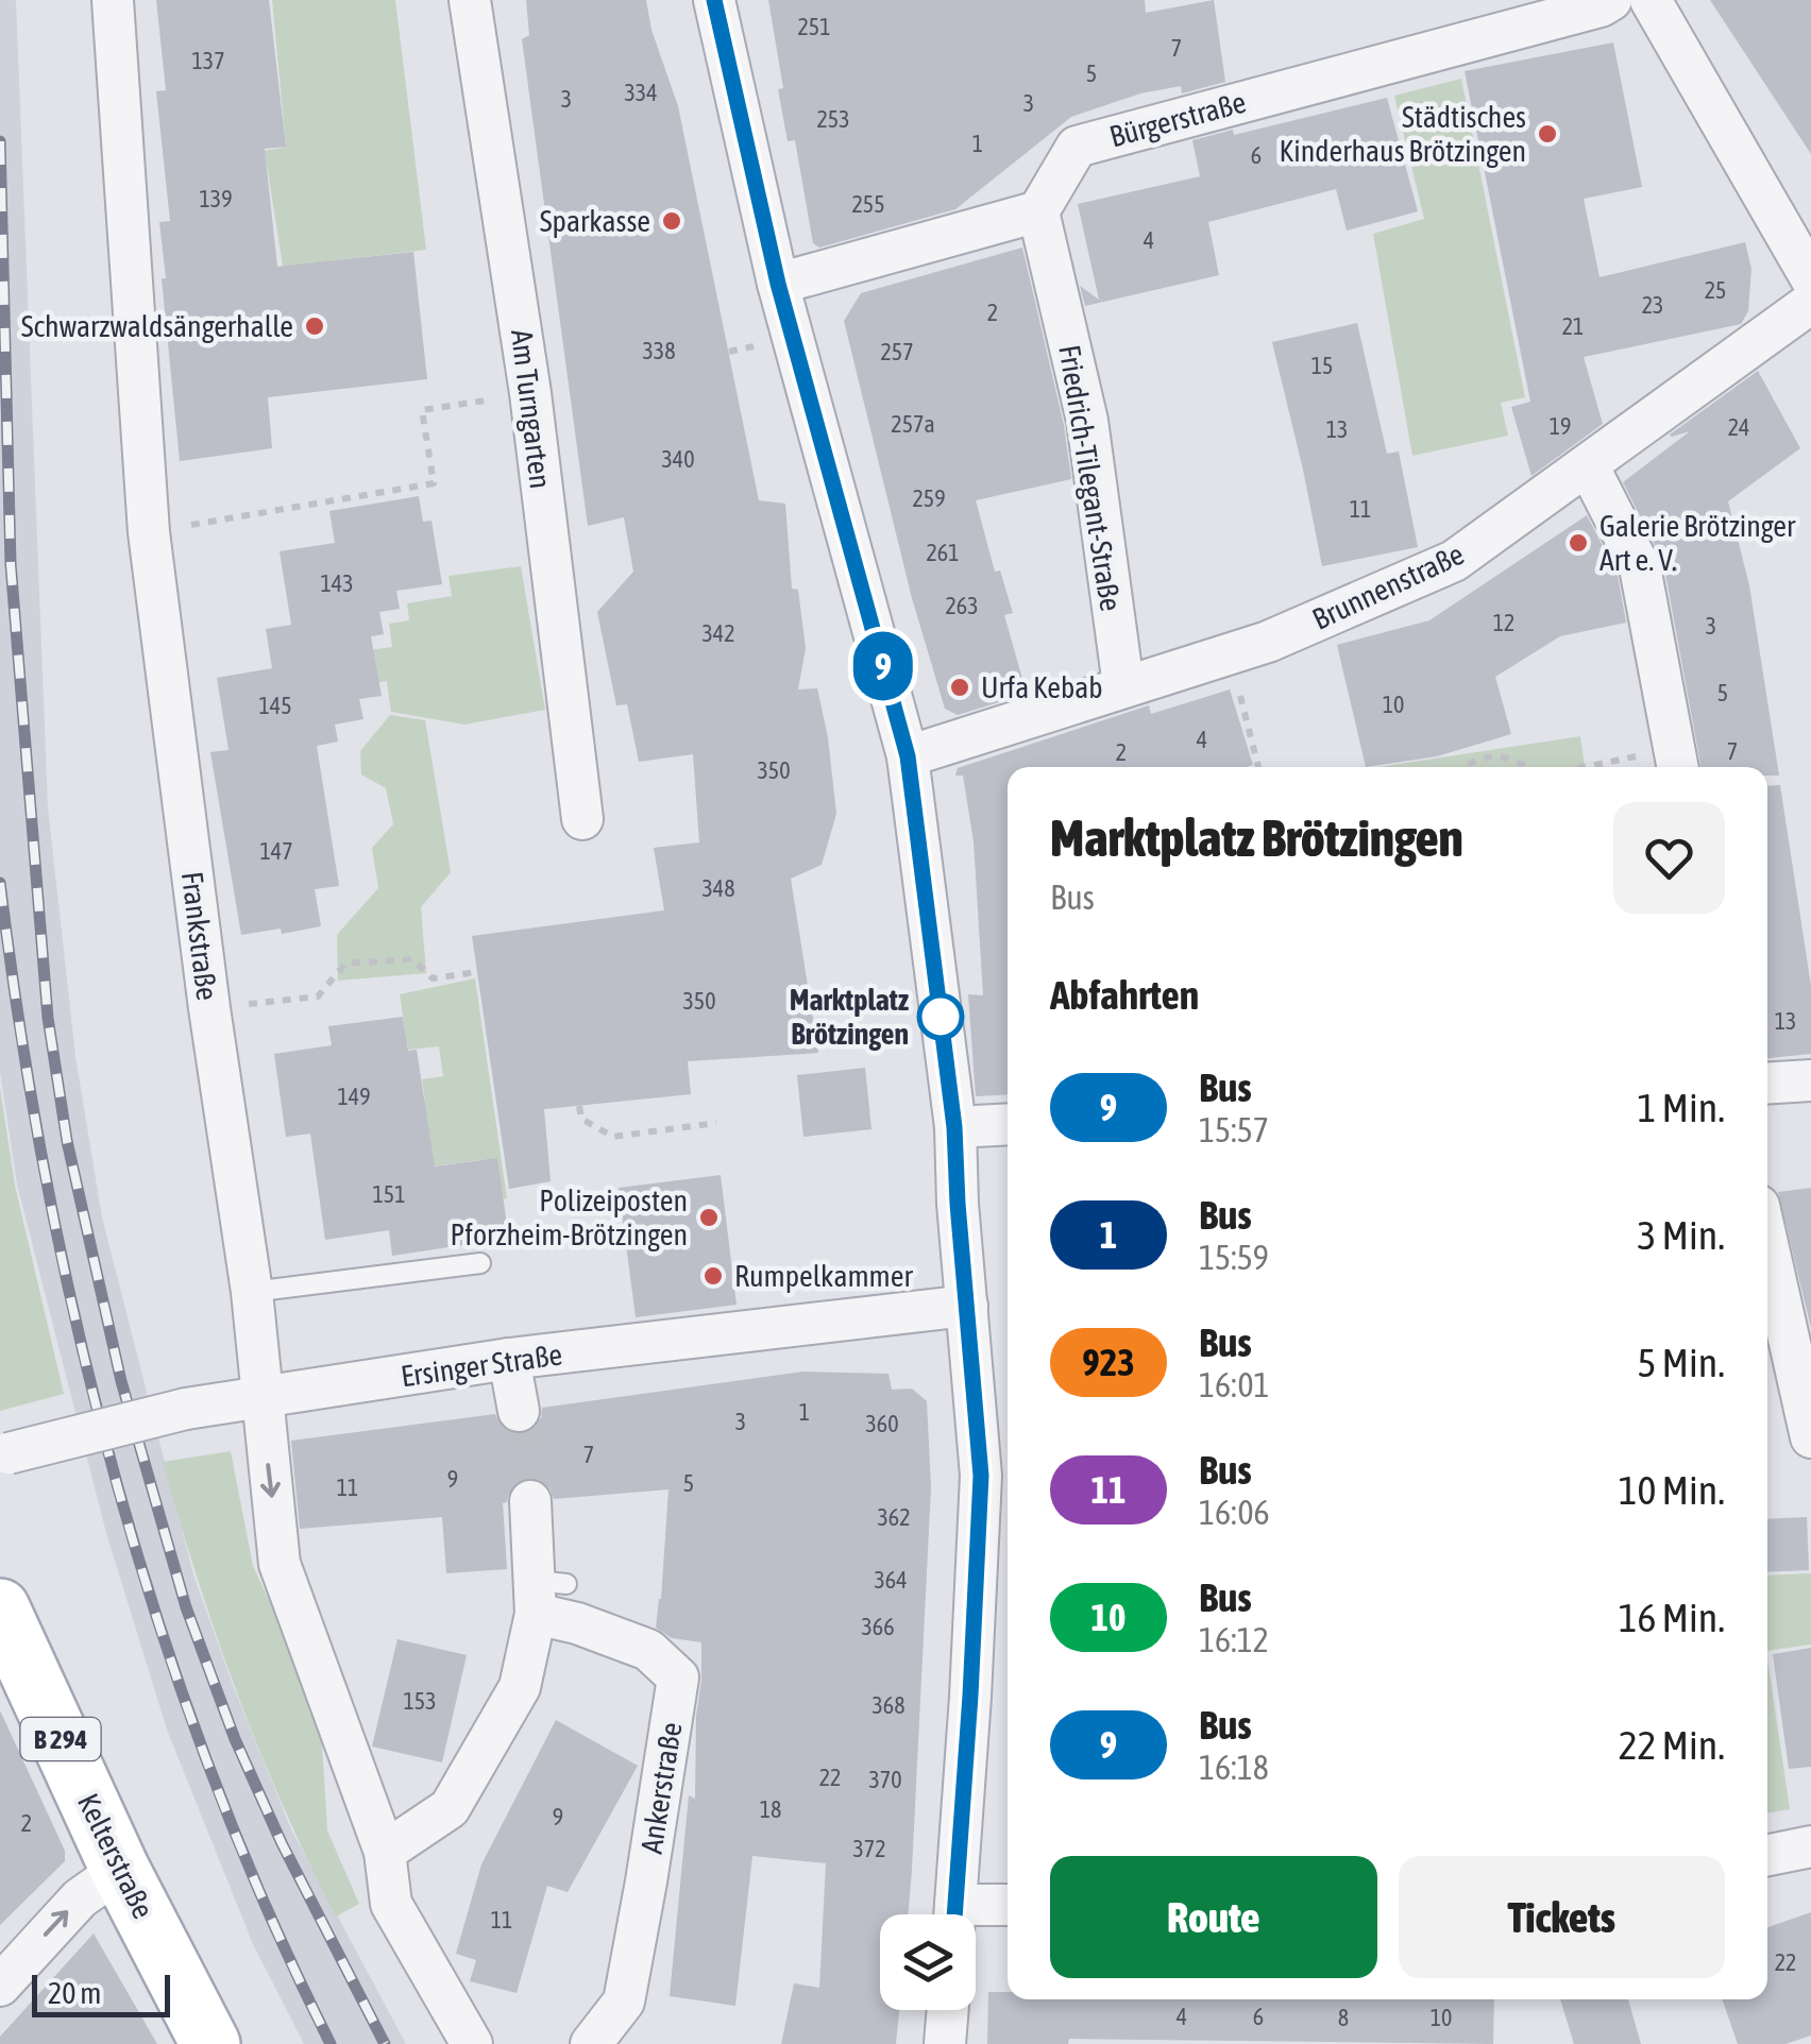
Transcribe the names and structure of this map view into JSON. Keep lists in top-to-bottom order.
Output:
{
  "streets": {
    "main road": ["B 294", "Kelterstraße"],
    "street": [
      "Bürgerstraße",
      "Am Turngarten",
      "Friedrich-Tilegant-Straße",
      "Brunnenstraße",
      "Frankstraße",
      "Ersinger Straße",
      "Ankerstraße"
    ]
  },
  "crossings": [
    ["Bürgerstraße", "Friedrich-Tilegant-Straße"],
    ["Friedrich-Tilegant-Straße", "Brunnenstraße"],
    ["Frankstraße", "Ersinger Straße"]
  ],
  "places": [
    "Städtisches Kinderhaus Brötzingen",
    "Sparkasse",
    "Schwarzwaldsängerhalle",
    "Galerie Brötzinger Art e. V.",
    "Urfa Kebab",
    "Marktplatz Brötzingen",
    "Polizeiposten Pforzheim-Brötzingen",
    "Rumpelkammer"
  ],
  "lines": ["bus line 9"],
  "house_numbers": [
    "251",
    "7",
    "137",
    "5",
    "334",
    "3",
    "3",
    "253",
    "1",
    "6",
    "139",
    "255",
    "4",
    "25",
    "23",
    "2",
    "21",
    "338",
    "257",
    "15",
    "257a",
    "19",
    "24",
    "13",
    "340",
    "259",
    "11",
    "261",
    "143",
    "263",
    "12",
    "3",
    "342",
    "5",
    "10",
    "145",
    "4",
    "7",
    "2",
    "350",
    "147",
    "348",
    "350",
    "13",
    "149",
    "151",
    "1",
    "3",
    "360",
    "7",
    "9",
    "5",
    "11",
    "362",
    "364",
    "366",
    "153",
    "368",
    "22",
    "370",
    "18",
    "9",
    "2",
    "372",
    "11",
    "22",
    "4",
    "6",
    "8",
    "10"
  ],
  "scale_bar": "20 m",
  "page": {
    "on_map": "9",
    "heading": [
      ["Marktplatz Brötzingen", "Bus"],
      "Abfahrten"
    ],
    "list": [
      {
        "mark": "9",
        "name": "Bus",
        "note": "15:57",
        "value": "1 Min."
      },
      {
        "mark": "1",
        "name": "Bus",
        "note": "15:59",
        "value": "3 Min."
      },
      {
        "mark": "923",
        "name": "Bus",
        "note": "16:01",
        "value": "5 Min."
      },
      {
        "mark": "11",
        "name": "Bus",
        "note": "16:06",
        "value": "10 Min."
      },
      {
        "mark": "10",
        "name": "Bus",
        "note": "16:12",
        "value": "16 Min."
      },
      {
        "mark": "9",
        "name": "Bus",
        "note": "16:18",
        "value": "22 Min."
      }
    ],
    "buttons": ["Route", "Tickets"],
    "scale": "20 m"
  }
}
